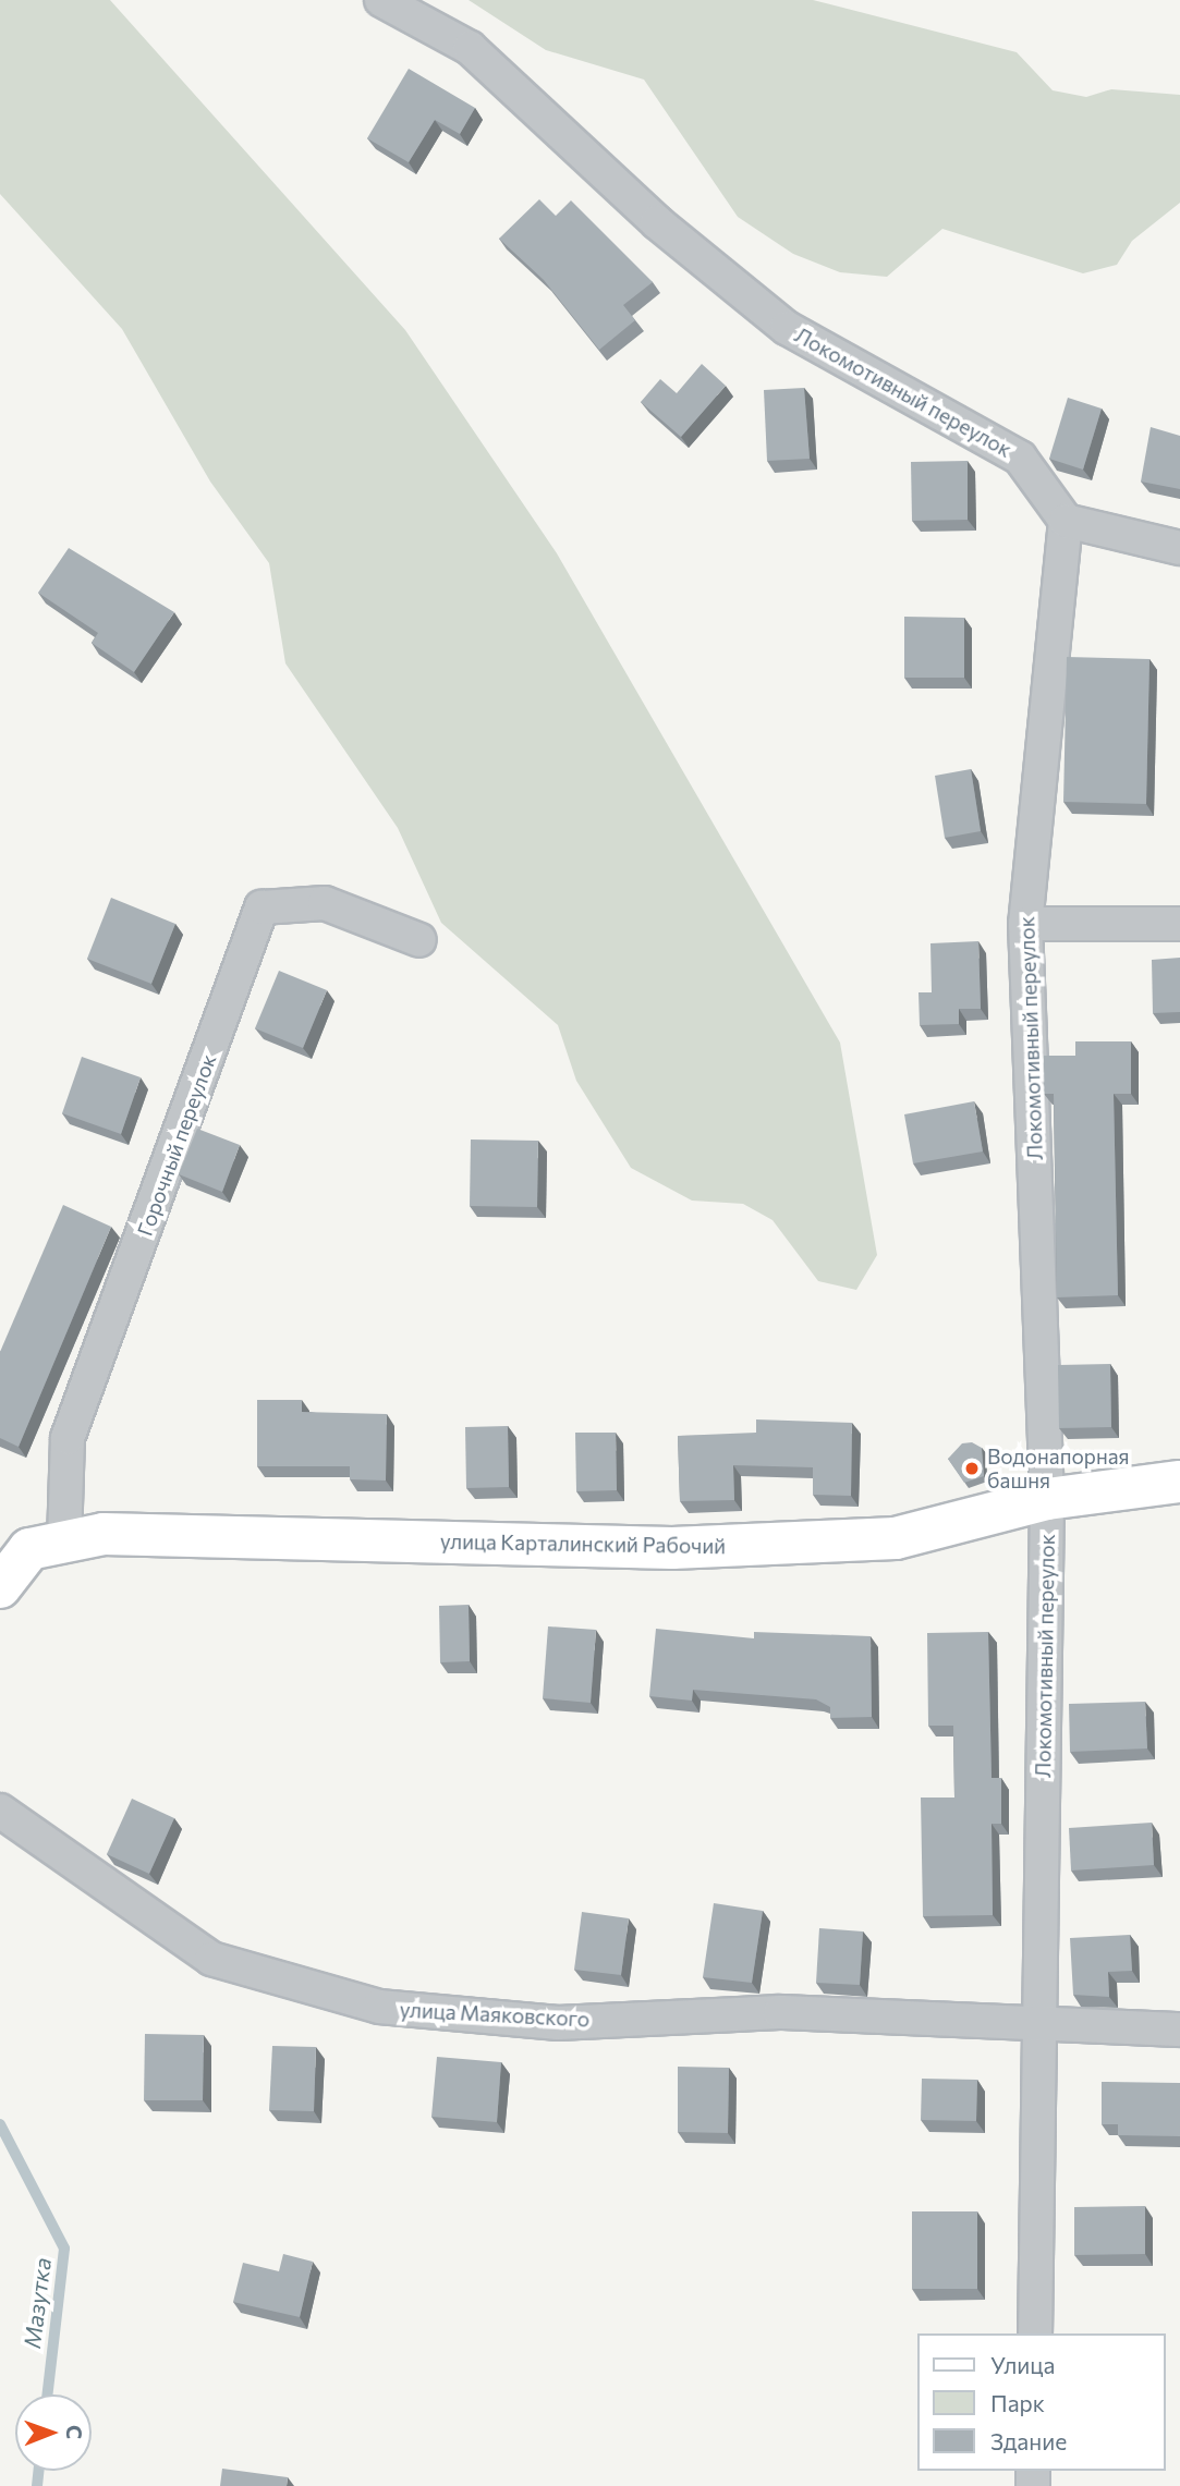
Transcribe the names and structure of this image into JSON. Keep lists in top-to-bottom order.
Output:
{
  "streets": {
    "street": [
      "Локомотивный переулок",
      "Горочный переулок",
      "улица Карталинский Рабочий",
      "улица Маяковского"
    ]
  },
  "crossings": [
    ["Локомотивный переулок", "улица Карталинский Рабочий"],
    ["Локомотивный переулок", "улица Маяковского"],
    ["Горочный переулок", "улица Карталинский Рабочий"]
  ],
  "water": ["Мазутка"],
  "places": ["Водонапорная башня"],
  "legend": ["Улица", "Парк", "Здание"],
  "north": "right"
}
